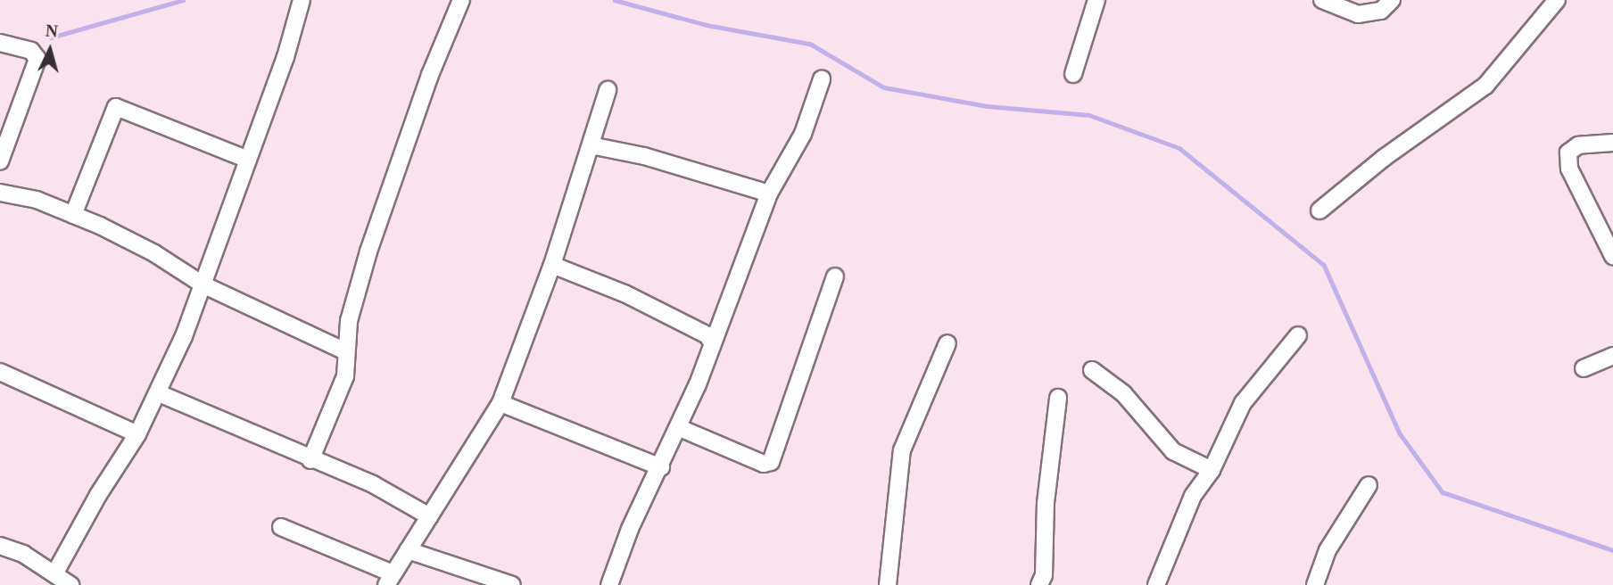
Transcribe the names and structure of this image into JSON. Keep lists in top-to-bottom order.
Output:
{
  "north": "top"
}
